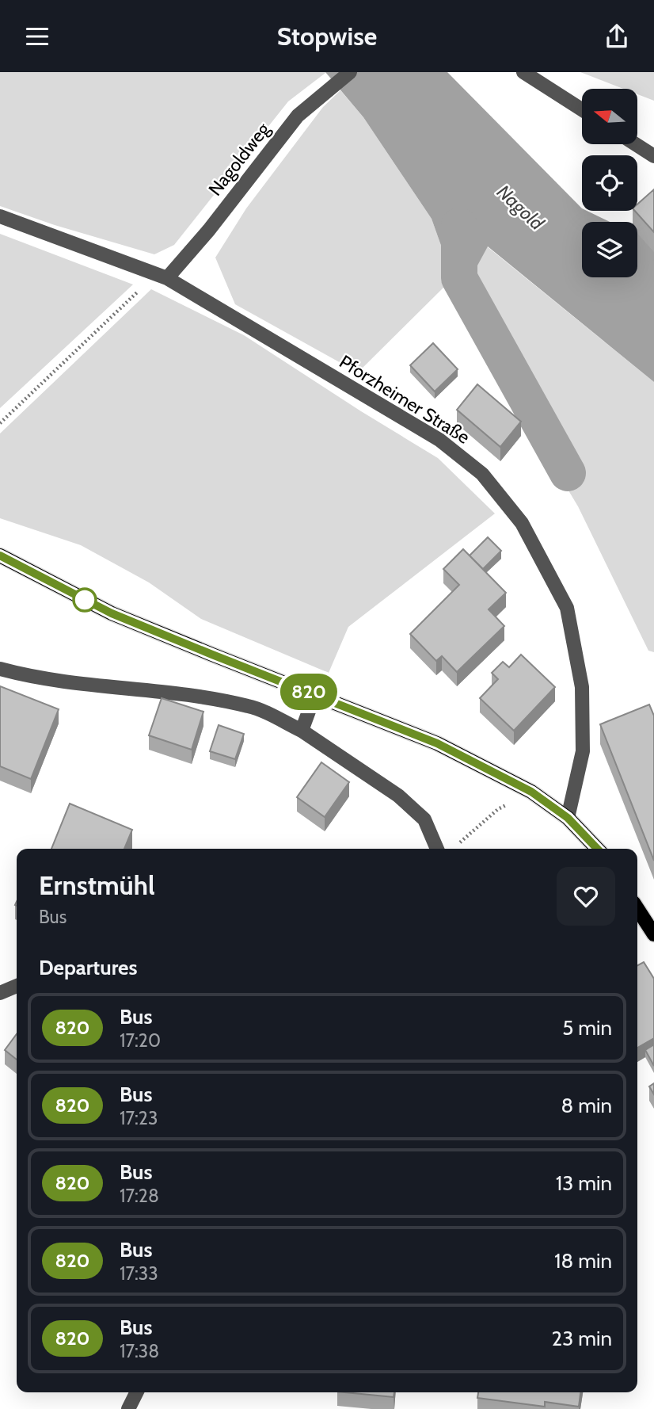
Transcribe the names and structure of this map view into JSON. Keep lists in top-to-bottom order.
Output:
{
  "streets": {
    "street": ["Nagoldweg", "Pforzheimer Straße"]
  },
  "crossings": [
    ["Nagoldweg", "Pforzheimer Straße"]
  ],
  "water": ["Nagold"],
  "lines": ["bus line 820"],
  "north": "left",
  "page": {
    "header": "Stopwise",
    "on_map": "820",
    "heading": [
      ["Ernstmühl", "Bus"],
      "Departures"
    ],
    "list": [
      {
        "mark": "820",
        "name": "Bus",
        "note": "17:20",
        "value": "5 min"
      },
      {
        "mark": "820",
        "name": "Bus",
        "note": "17:23",
        "value": "8 min"
      },
      {
        "mark": "820",
        "name": "Bus",
        "note": "17:28",
        "value": "13 min"
      },
      {
        "mark": "820",
        "name": "Bus",
        "note": "17:33",
        "value": "18 min"
      },
      {
        "mark": "820",
        "name": "Bus",
        "note": "17:38",
        "value": "23 min"
      }
    ]
  }
}
